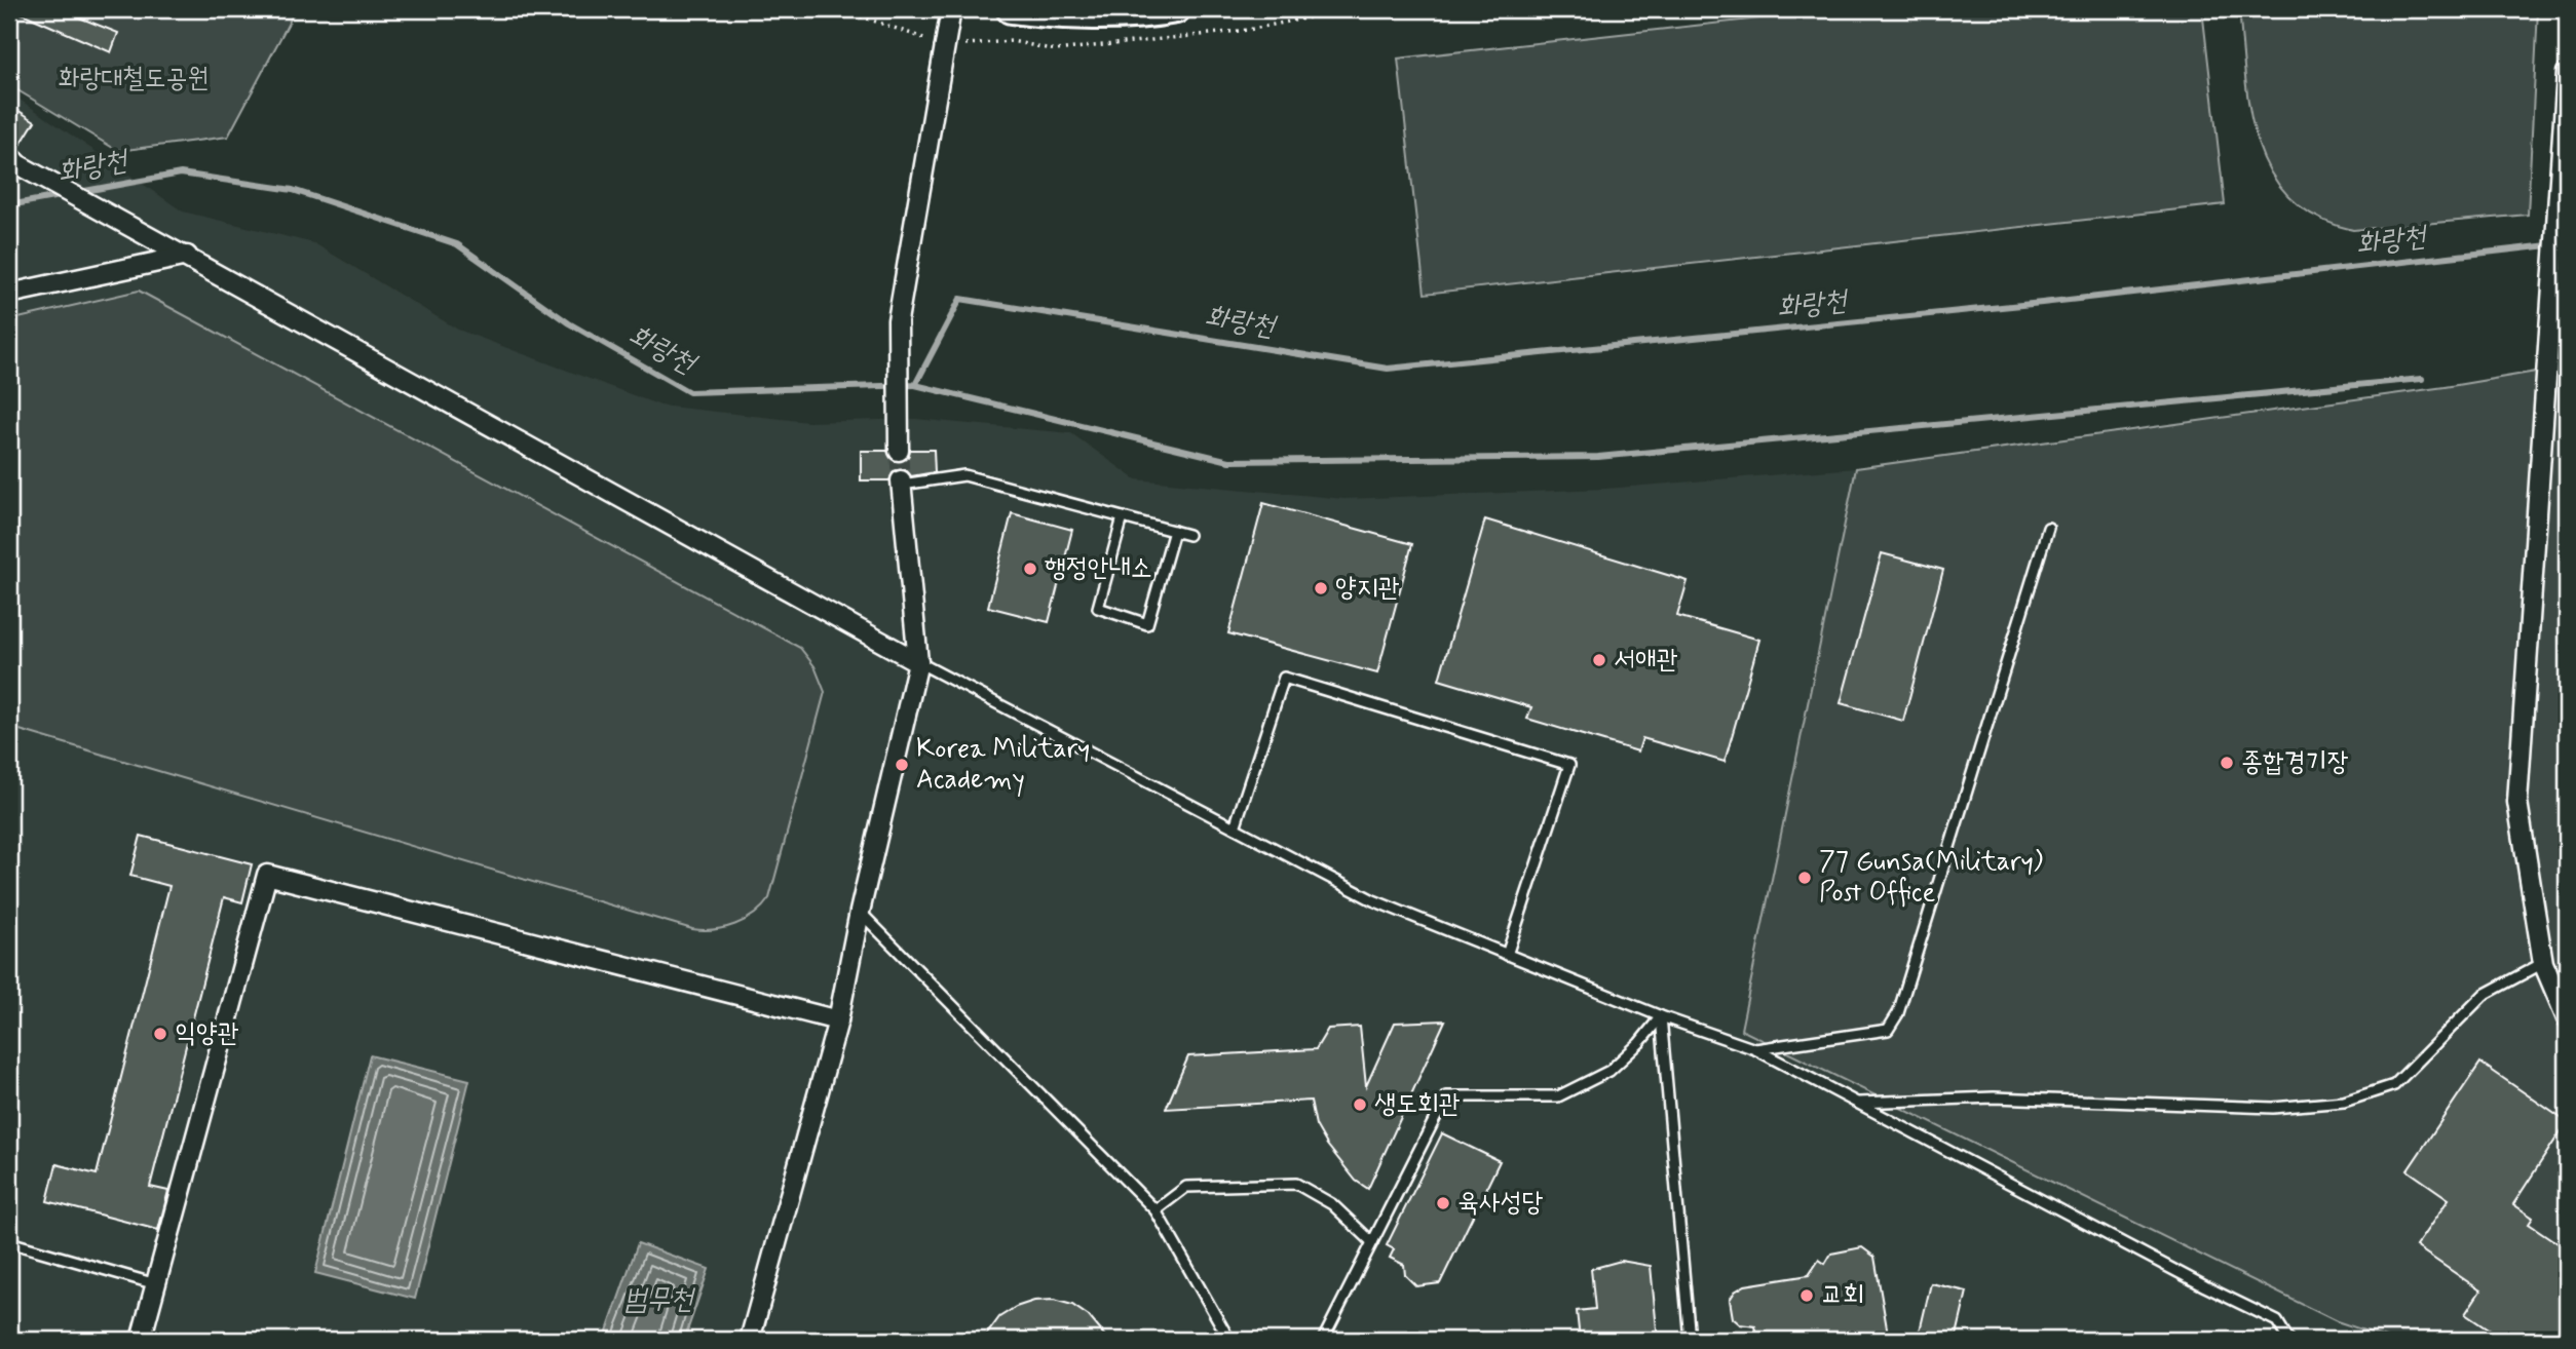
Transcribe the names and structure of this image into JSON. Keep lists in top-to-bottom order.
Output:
{
  "water": ["화랑천", "범무천"],
  "parks": ["화랑대철도공원"],
  "places": [
    "행정안내소",
    "양지관",
    "서애관",
    "종합경기장",
    "Korea Military Academy",
    "77 Gunsa(Military) Post Office",
    "익양관",
    "생도회관",
    "육사성당",
    "교회"
  ]
}
